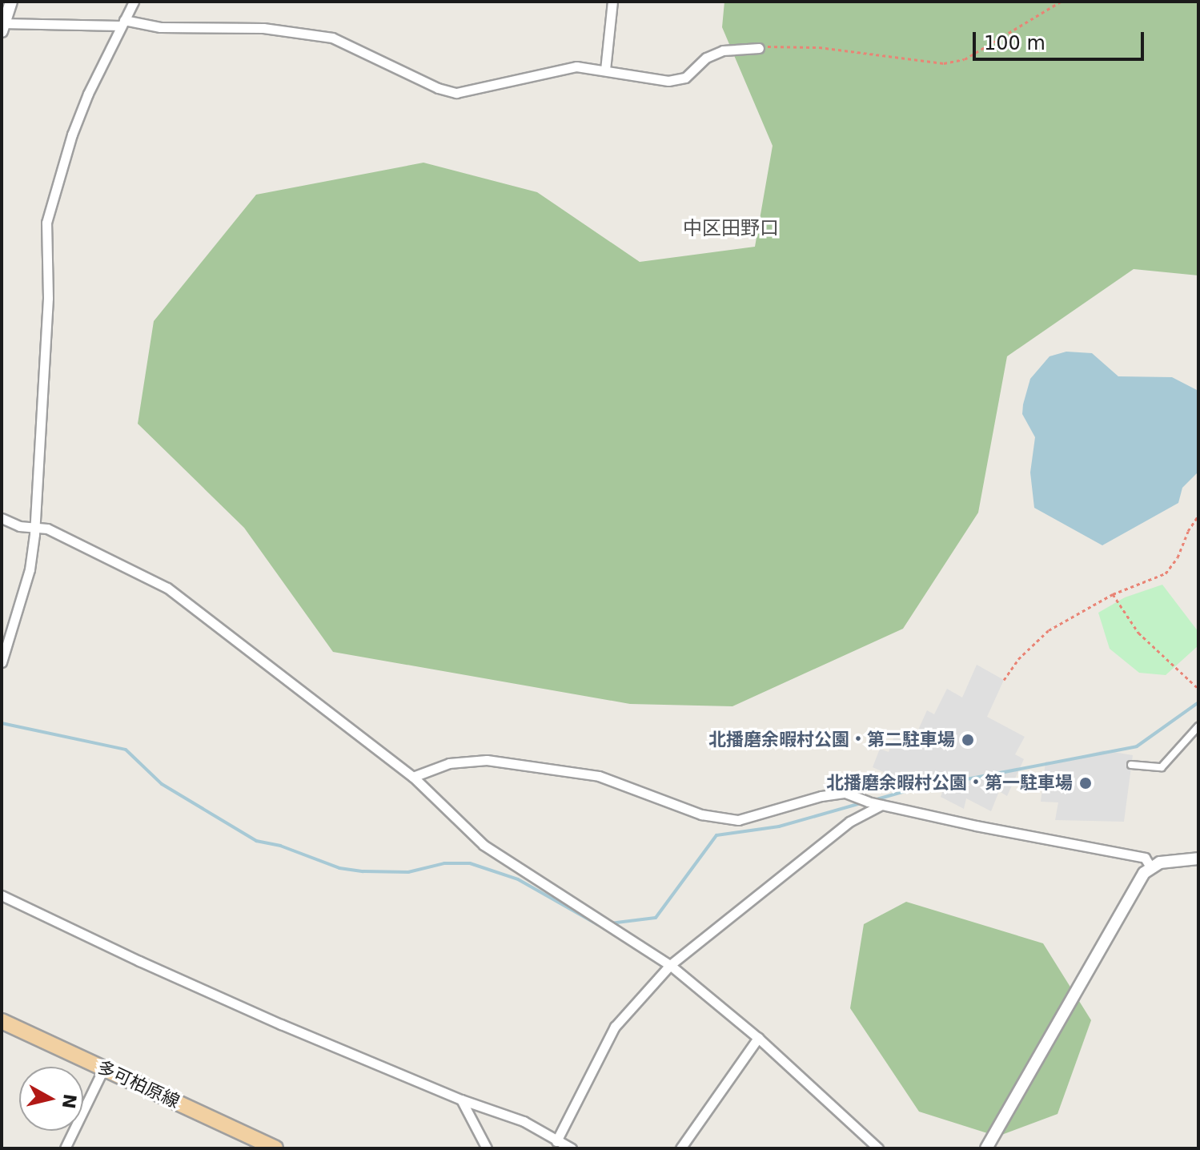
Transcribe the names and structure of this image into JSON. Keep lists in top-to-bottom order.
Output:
{
  "streets": {
    "main road": ["多可柏原線"]
  },
  "districts": ["中区田野口"],
  "places": ["北播磨余暇村公園・第二駐車場", "北播磨余暇村公園・第一駐車場"],
  "scale_bar": "100 m",
  "north": "right"
}
